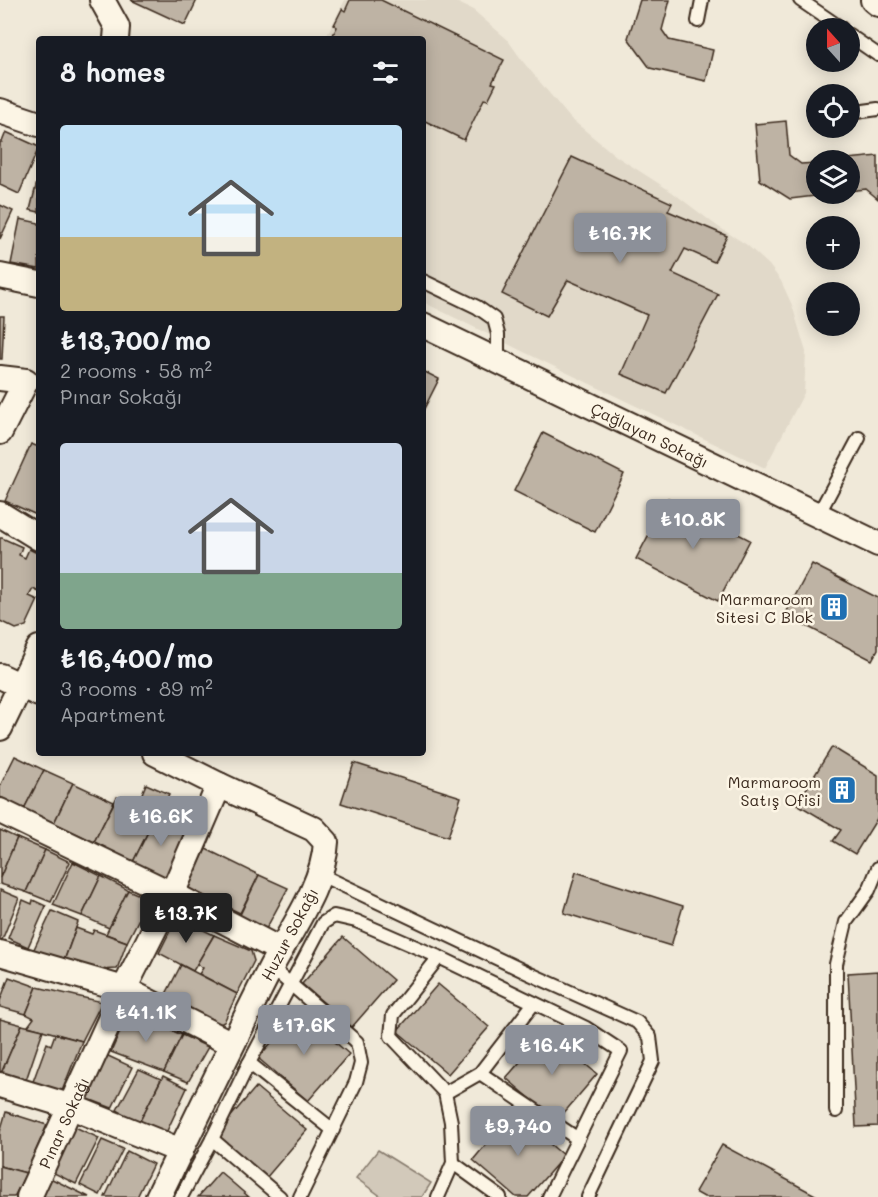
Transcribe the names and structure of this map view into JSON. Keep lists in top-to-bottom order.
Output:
{
  "streets": {
    "street": ["Çağlayan Sokağı", "Huzur Sokağı", "Pınar Sokağı"]
  },
  "crossings": [
    ["Huzur Sokağı", "Pınar Sokağı"]
  ],
  "places": {
    "building": ["Marmaroom Sitesi C Blok", "Marmaroom Satış Ofisi"]
  },
  "north": "top",
  "page": {
    "map_buttons": ["+", "−"],
    "heading": "8 homes",
    "list": [
      {
        "name": "₺13,700/mo",
        "note": "2 rooms · 58 m² · Pınar Sokağı"
      },
      {
        "name": "₺16,400/mo",
        "note": "3 rooms · 89 m² · Apartment"
      }
    ],
    "price": [
      "₺16.7K",
      "₺10.8K",
      "₺16.6K",
      "₺13.7K",
      "₺41.1K",
      "₺17.6K",
      "₺16.4K",
      "₺9,740"
    ]
  }
}
